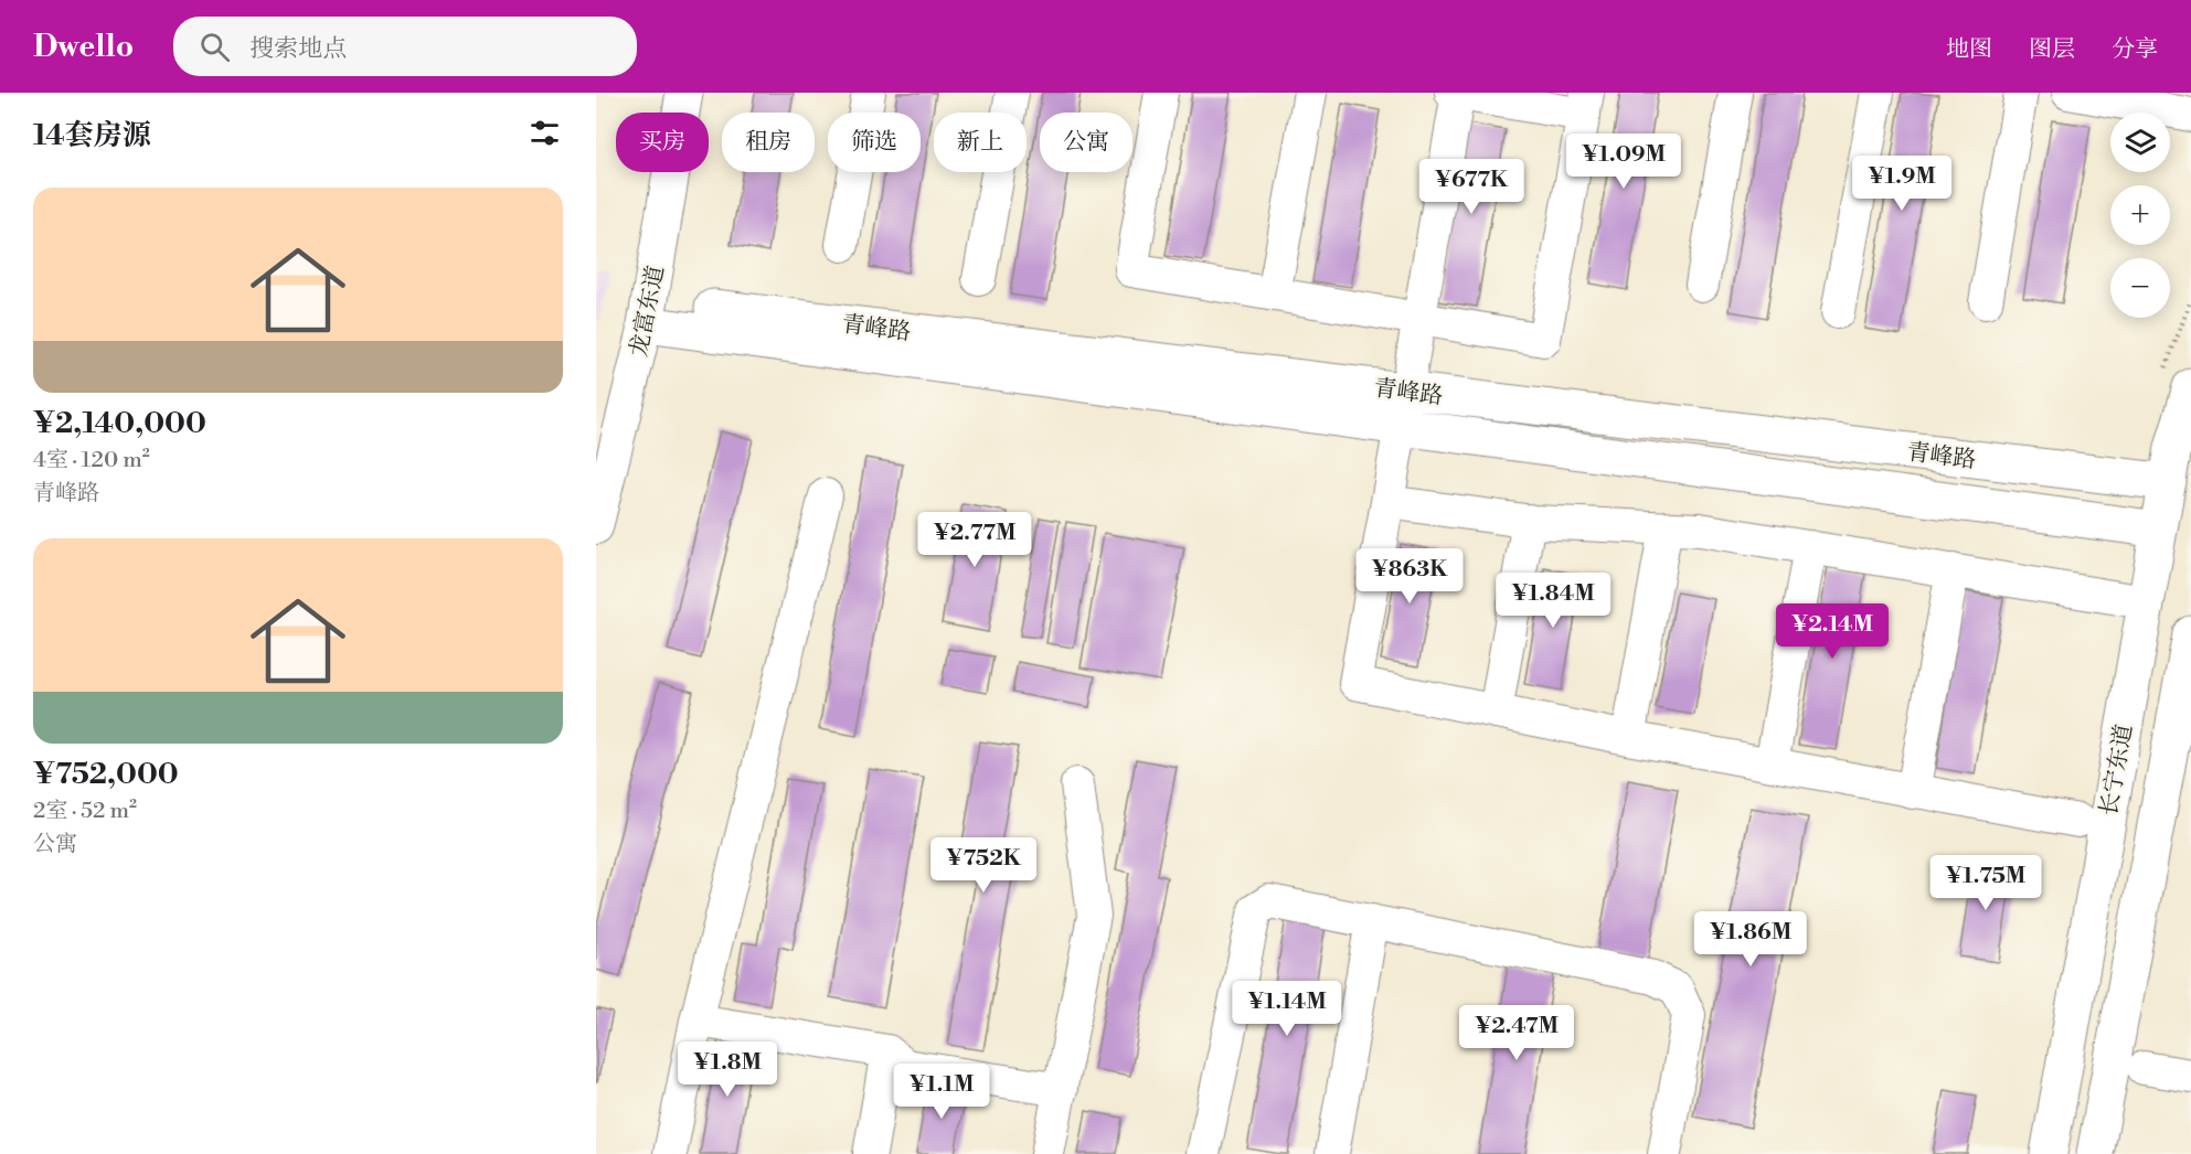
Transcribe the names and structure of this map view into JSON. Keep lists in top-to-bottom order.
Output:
{
  "streets": {
    "main road": ["龙富东道", "青峰路", "长宁东道"]
  },
  "crossings": [
    ["龙富东道", "青峰路"],
    ["青峰路", "长宁东道"]
  ],
  "page": {
    "header": "Dwello",
    "search": "搜索地点",
    "nav": ["地图", "图层", "分享"],
    "heading": "14套房源",
    "map_buttons": ["+", "−"],
    "chip": [
      "买房",
      "租房",
      "筛选",
      "新上",
      "公寓"
    ],
    "price": [
      "¥1.09M",
      "¥1.9M",
      "¥677K",
      "¥2.77M",
      "¥863K",
      "¥1.84M",
      "¥2.14M",
      "¥752K",
      "¥1.75M",
      "¥1.86M",
      "¥1.14M",
      "¥2.47M",
      "¥1.8M",
      "¥1.1M"
    ],
    "list": [
      {
        "name": "¥2,140,000",
        "note": "4室 · 120 m² · 青峰路"
      },
      {
        "name": "¥752,000",
        "note": "2室 · 52 m² · 公寓"
      }
    ]
  }
}
